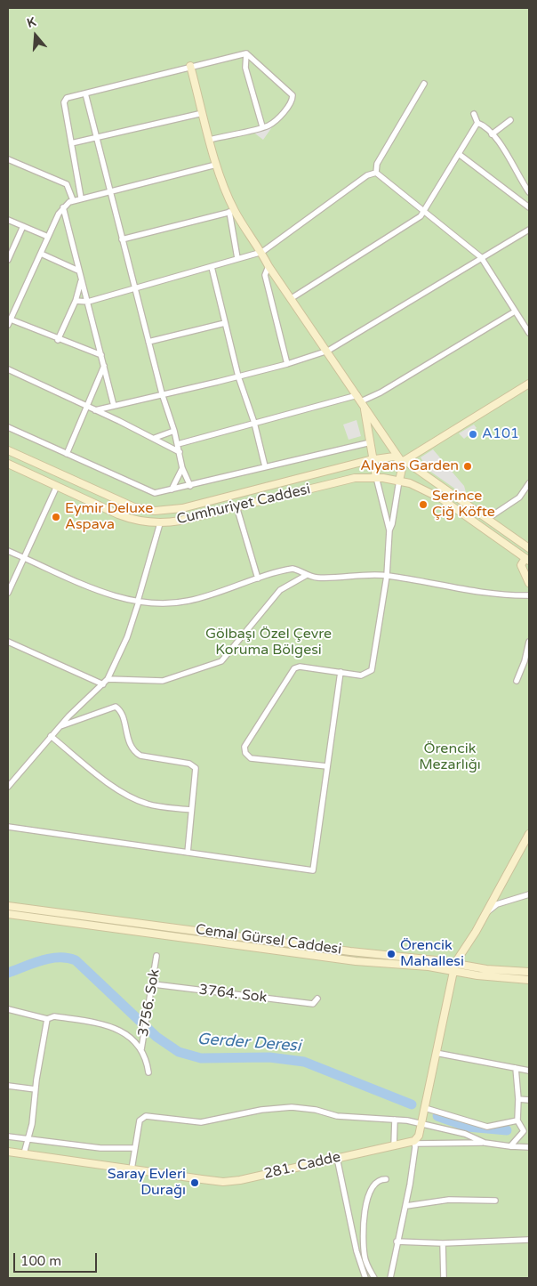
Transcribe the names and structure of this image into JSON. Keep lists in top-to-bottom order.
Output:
{
  "streets": {
    "street": [
      "Cumhuriyet Caddesi",
      "Cemal Gürsel Caddesi",
      "3764. Sok",
      "3756. Sok",
      "281. Cadde"
    ]
  },
  "crossings": [
    ["3764. Sok", "3756. Sok"]
  ],
  "water": ["Gerder Deresi"],
  "parks": ["Gölbaşı Özel Çevre Koruma Bölgesi", "Örencik Mezarlığı"],
  "places": [
    "A101",
    "Alyans Garden",
    "Serince Çiğ Köfte",
    "Eymir Deluxe Aspava",
    "Örencik Mahallesi",
    "Saray Evleri Durağı"
  ],
  "scale_bar": "100 m",
  "north": "top"
}
